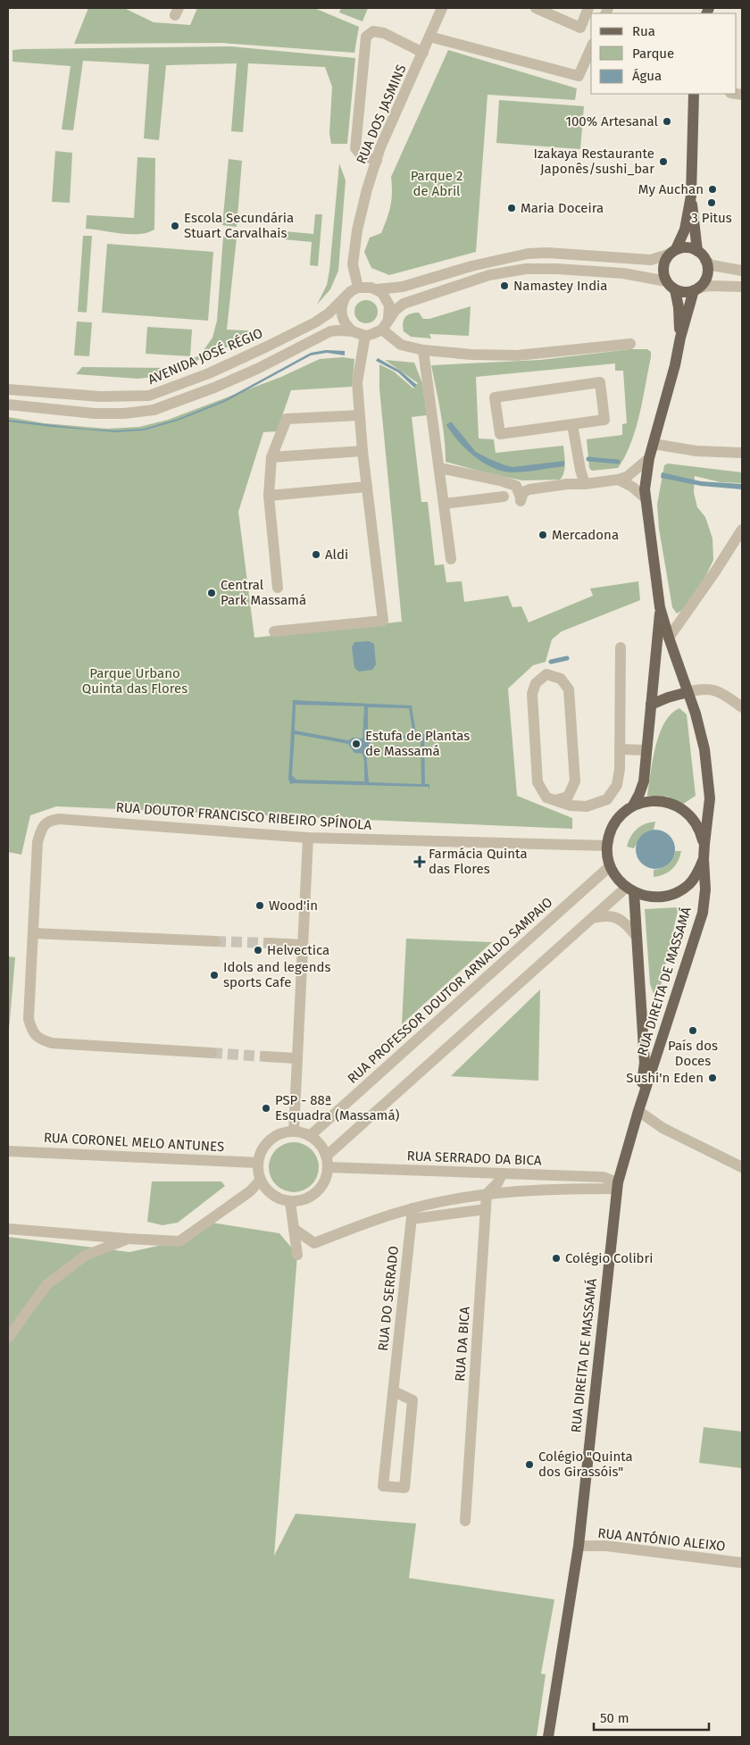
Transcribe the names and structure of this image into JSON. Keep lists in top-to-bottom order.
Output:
{
  "streets": {
    "main road": ["RUA DIREITA DE MASSAMÁ"],
    "street": [
      "RUA DOS JASMINS",
      "AVENIDA JOSÉ RÉGIO",
      "RUA DOUTOR FRANCISCO RIBEIRO SPÍNOLA",
      "RUA PROFESSOR DOUTOR ARNALDO SAMPAIO",
      "RUA CORONEL MELO ANTUNES",
      "RUA SERRADO DA BICA",
      "RUA DO SERRADO",
      "RUA DA BICA",
      "RUA ANTÓNIO ALEIXO"
    ]
  },
  "crossings": [
    ["RUA DOS JASMINS", "AVENIDA JOSÉ RÉGIO"],
    ["RUA DOUTOR FRANCISCO RIBEIRO SPÍNOLA", "RUA DIREITA DE MASSAMÁ"],
    ["RUA DOUTOR FRANCISCO RIBEIRO SPÍNOLA", "RUA PROFESSOR DOUTOR ARNALDO SAMPAIO"],
    ["RUA DIREITA DE MASSAMÁ", "RUA PROFESSOR DOUTOR ARNALDO SAMPAIO"],
    ["RUA DIREITA DE MASSAMÁ", "RUA SERRADO DA BICA"],
    ["RUA DIREITA DE MASSAMÁ", "RUA ANTÓNIO ALEIXO"],
    ["RUA PROFESSOR DOUTOR ARNALDO SAMPAIO", "RUA CORONEL MELO ANTUNES"],
    ["RUA PROFESSOR DOUTOR ARNALDO SAMPAIO", "RUA SERRADO DA BICA"],
    ["RUA CORONEL MELO ANTUNES", "RUA SERRADO DA BICA"]
  ],
  "parks": ["Parque 2 de Abril", "Parque Urbano Quinta das Flores"],
  "places": {
    "other": [
      "100% Artesanal",
      "Izakaya Restaurante Japonês/sushi_bar",
      "My Auchan",
      "3 Pitus",
      "Maria Doceira",
      "Escola Secundária Stuart Carvalhais",
      "Namastey India",
      "Mercadona",
      "Aldi",
      "Central Park Massamá",
      "Estufa de Plantas de Massamá",
      "Wood'in",
      "Helvectica",
      "Idols and legends sports Cafe",
      "País dos Doces",
      "Sushi'n Eden",
      "PSP - 88ª Esquadra (Massamá)",
      "Colégio Colibri",
      "Colégio \"Quinta dos Girassóis\""
    ],
    "health": ["Farmácia Quinta das Flores"]
  },
  "legend": ["Rua", "Parque", "Água"],
  "scale_bar": "50 m"
}
